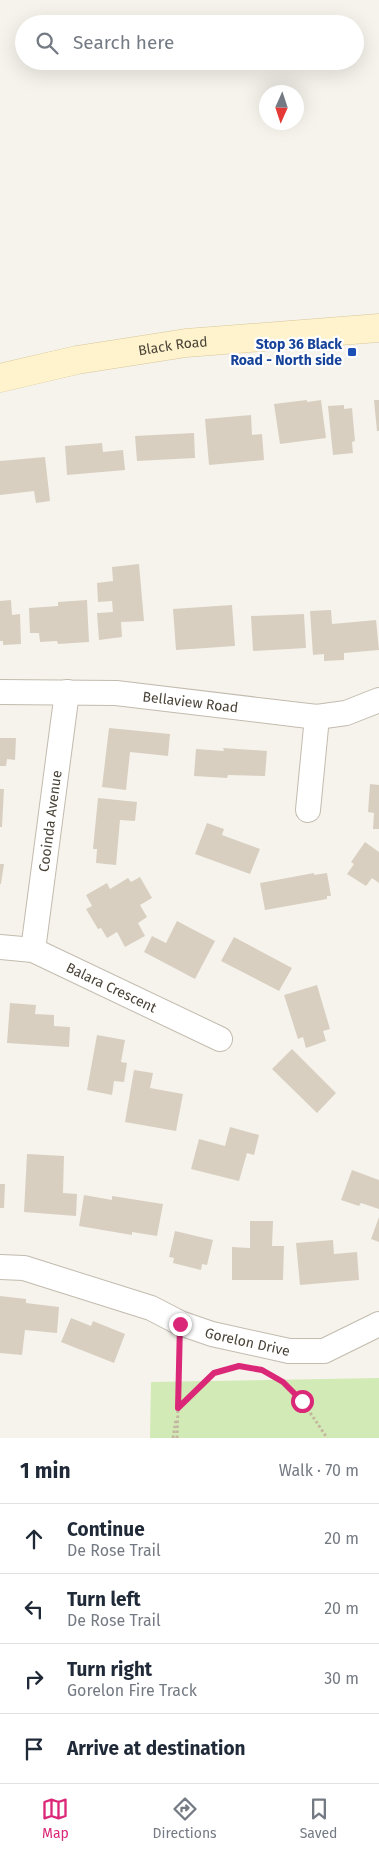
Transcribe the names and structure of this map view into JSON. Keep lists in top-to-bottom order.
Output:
{
  "streets": {
    "main road": ["Black Road"],
    "street": [
      "Bellaview Road",
      "Cooinda Avenue",
      "Balara Crescent",
      "Gorelon Drive"
    ]
  },
  "crossings": [
    ["Bellaview Road", "Cooinda Avenue"],
    ["Cooinda Avenue", "Balara Crescent"]
  ],
  "places": {
    "transit": ["Stop 36 Black Road - North side"]
  },
  "north": "bottom",
  "page": {
    "search": "Search here",
    "heading": ["1 min", "Walk · 70 m"],
    "list": [
      ["Continue", "De Rose Trail", "20 m"],
      ["Turn left", "De Rose Trail", "20 m"],
      ["Turn right", "Gorelon Fire Track", "30 m"],
      "Arrive at destination"
    ],
    "nav": ["Map", "Directions", "Saved"]
  }
}
